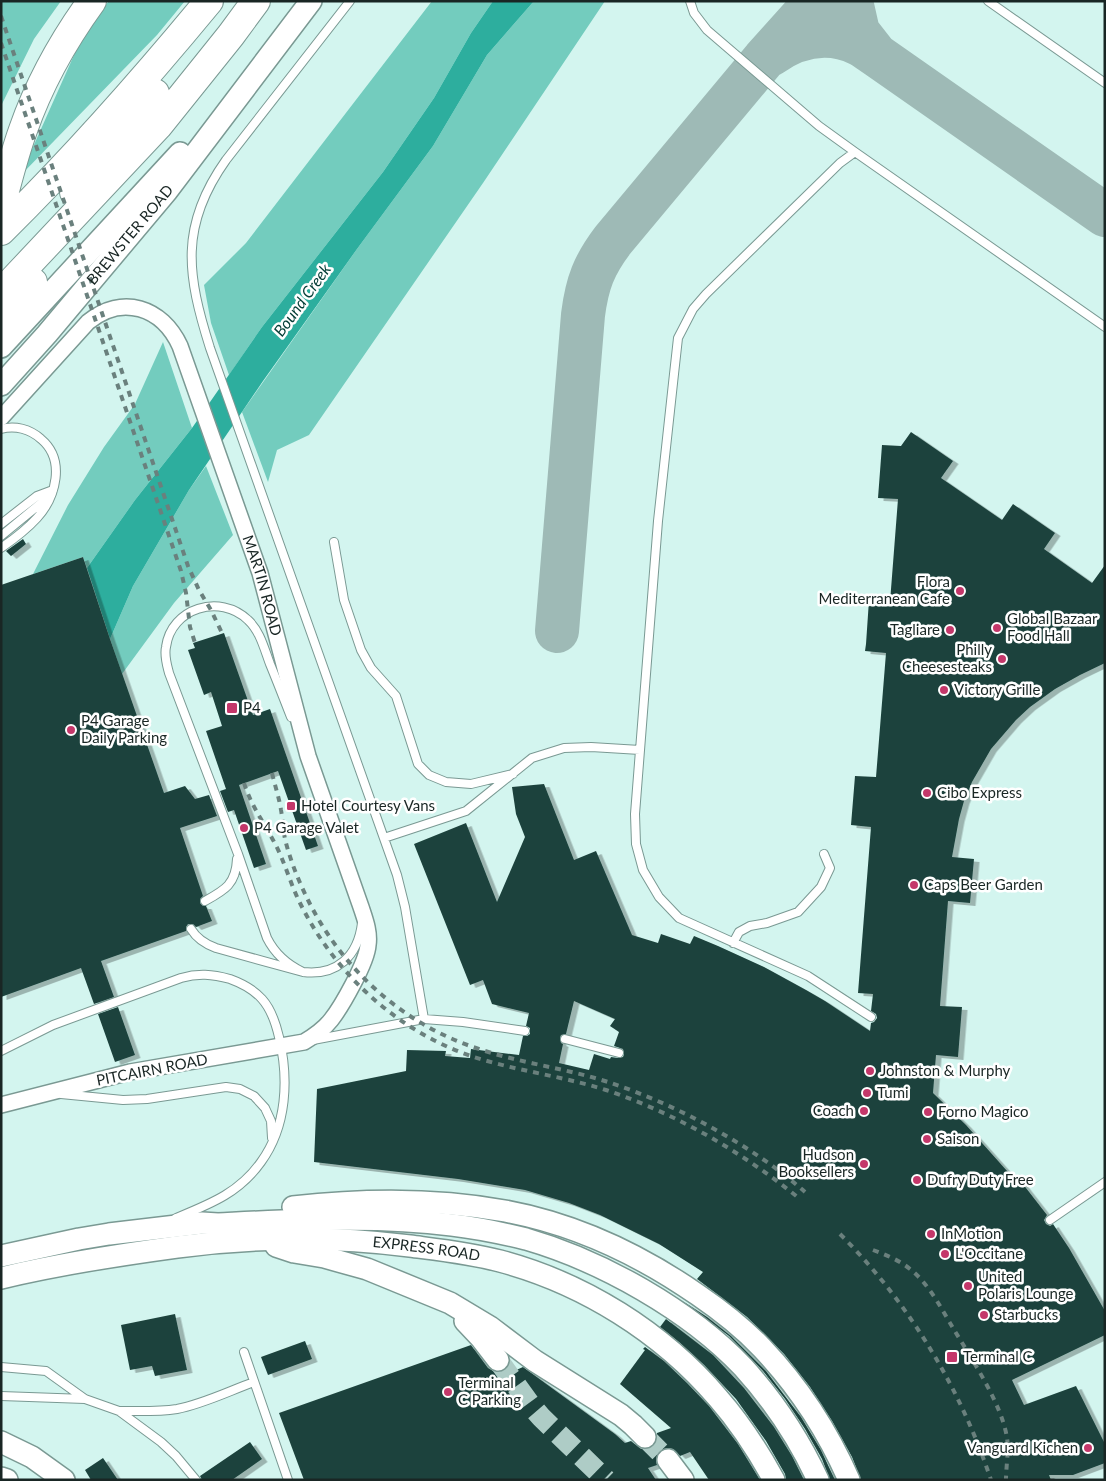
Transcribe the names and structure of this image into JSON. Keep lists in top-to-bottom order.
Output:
{
  "streets": {
    "street": [
      "BREWSTER ROAD",
      "MARTIN ROAD",
      "PITCAIRN ROAD",
      "EXPRESS ROAD"
    ]
  },
  "crossings": [
    ["MARTIN ROAD", "PITCAIRN ROAD"]
  ],
  "water": ["Bound Creek"],
  "places": {
    "other": [
      "Flora Mediterranean Cafe",
      "Global Bazaar Food Hall",
      "Tagliare",
      "Philly Cheesesteaks",
      "Victory Grille",
      "P4 Garage Daily Parking",
      "Cibo Express",
      "P4 Garage Valet",
      "Caps Beer Garden",
      "Johnston & Murphy",
      "Tumi",
      "Coach",
      "Forno Magico",
      "Saison",
      "Hudson Booksellers",
      "Dufry Duty Free",
      "InMotion",
      "L'Occitane",
      "United Polaris Lounge",
      "Starbucks",
      "Terminal C Parking",
      "Vanguard Kichen"
    ],
    "transit": ["P4", "Hotel Courtesy Vans", "Terminal C"]
  }
}
